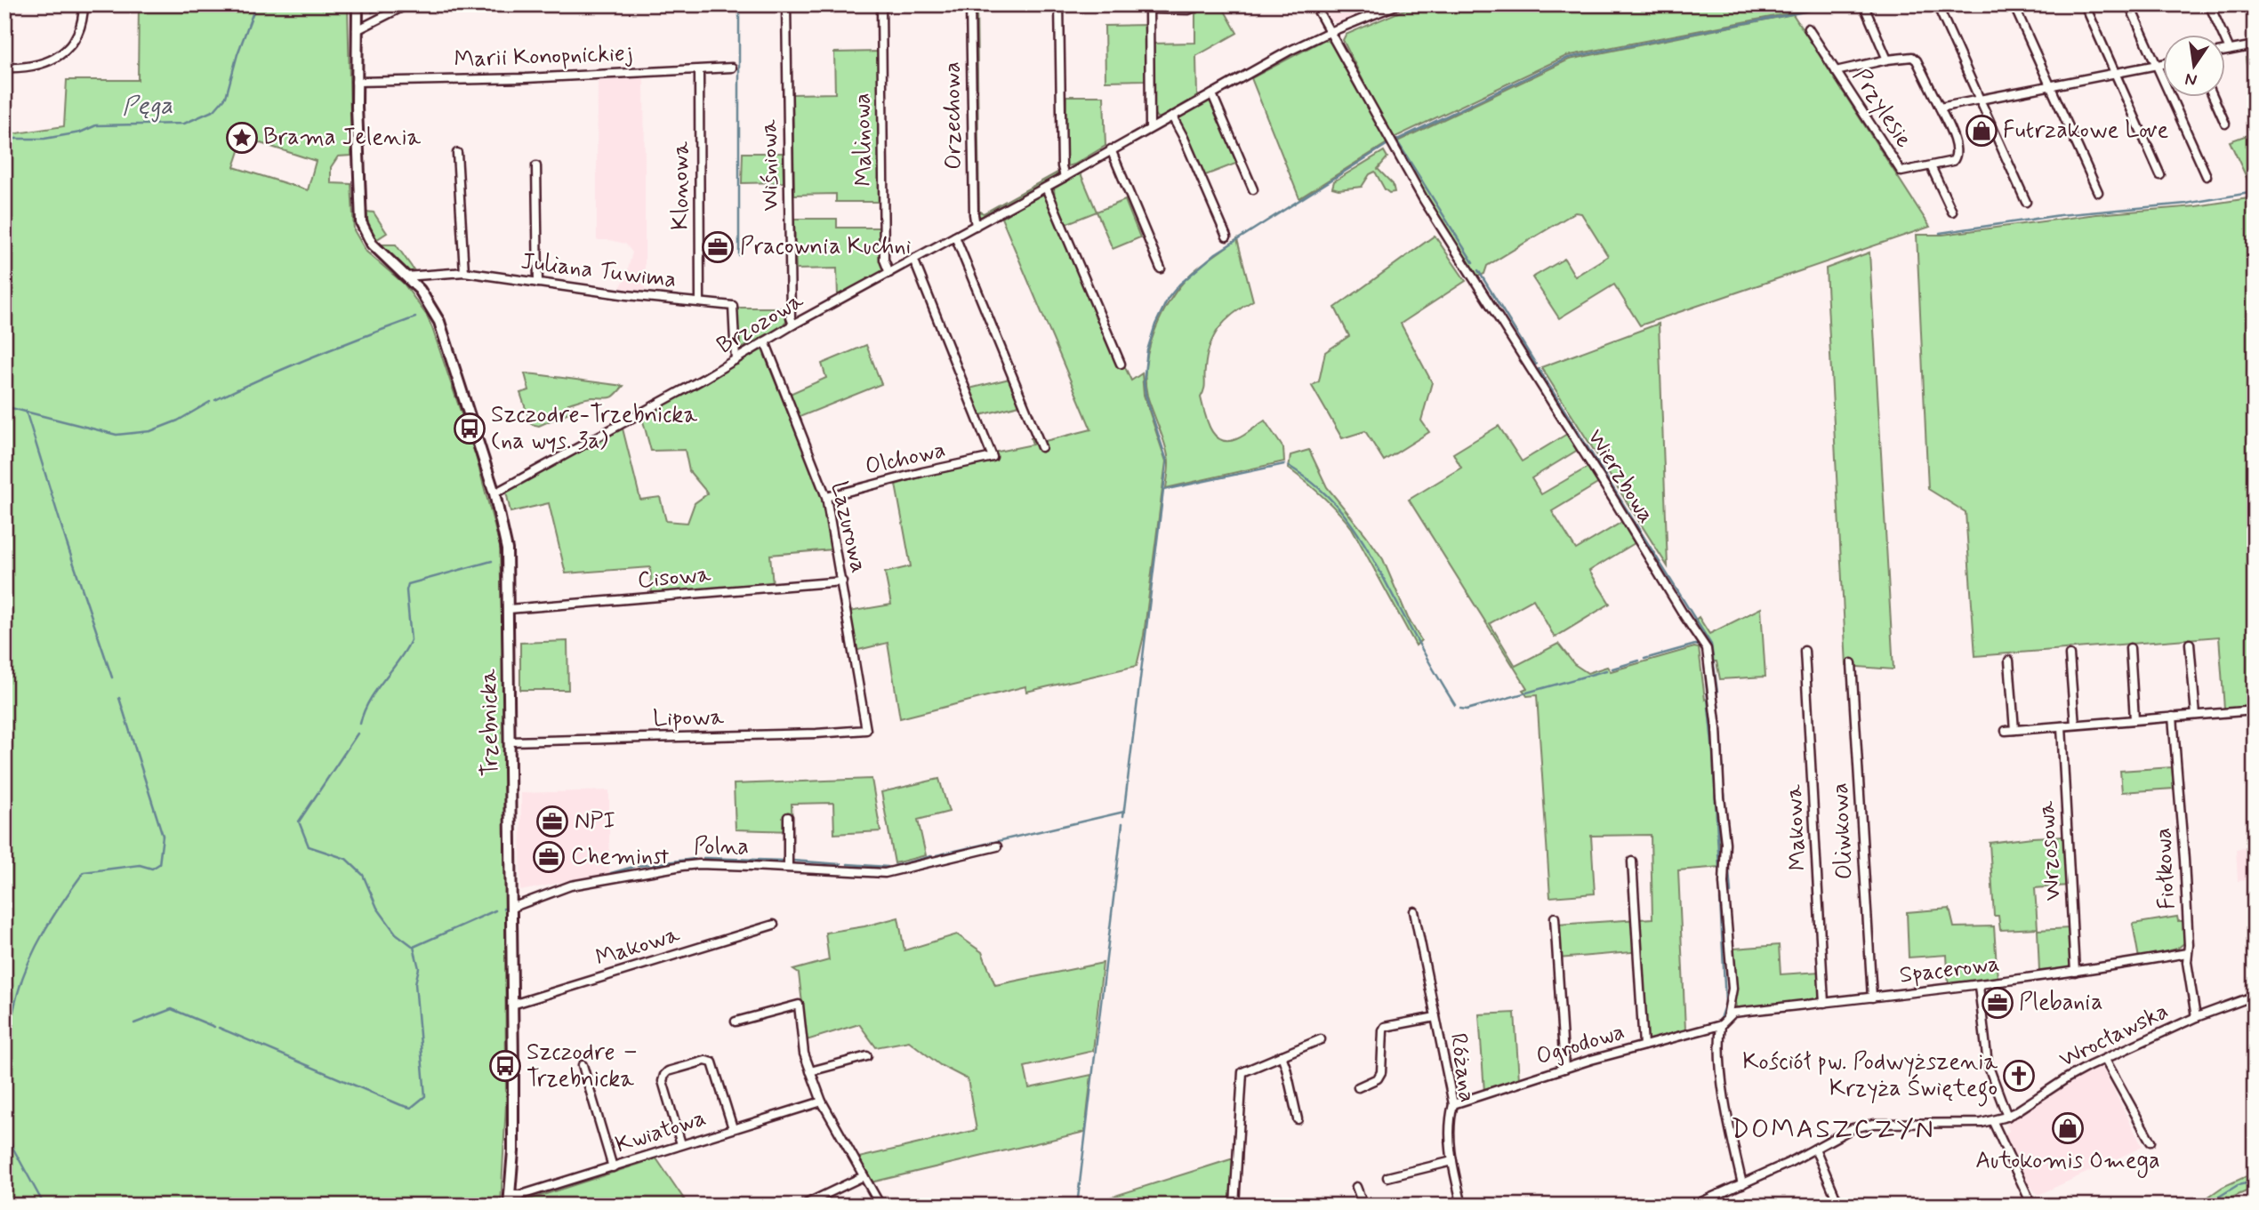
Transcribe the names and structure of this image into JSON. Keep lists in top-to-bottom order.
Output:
{
  "streets": {
    "street": [
      "Marii Konopnickiej",
      "Przylesie",
      "Orzechowa",
      "Malinowa",
      "Wiśniowa",
      "Klonowa",
      "Juliana Tuwima",
      "Brzozowa",
      "Olchowa",
      "Wierzbowa",
      "Lazurowa",
      "Cisowa",
      "Lipowa",
      "Trzebnicka",
      "Makowa",
      "Oliwkowa",
      "Polna",
      "Wrzosowa",
      "Fiołkowa",
      "Spacerowa",
      "Wrocławska",
      "Ogrodowa",
      "Różana",
      "Kwiatowa"
    ]
  },
  "crossings": [
    ["Marii Konopnickiej", "Klonowa"],
    ["Marii Konopnickiej", "Trzebnicka"],
    ["Orzechowa", "Brzozowa"],
    ["Malinowa", "Brzozowa"],
    ["Wiśniowa", "Brzozowa"],
    ["Klonowa", "Juliana Tuwima"],
    ["Juliana Tuwima", "Brzozowa"],
    ["Juliana Tuwima", "Trzebnicka"],
    ["Brzozowa", "Olchowa"],
    ["Brzozowa", "Wierzbowa"],
    ["Brzozowa", "Lazurowa"],
    ["Brzozowa", "Trzebnicka"],
    ["Olchowa", "Lazurowa"],
    ["Wierzbowa", "Spacerowa"],
    ["Lazurowa", "Cisowa"],
    ["Lazurowa", "Lipowa"],
    ["Cisowa", "Trzebnicka"],
    ["Lipowa", "Trzebnicka"],
    ["Trzebnicka", "Makowa"],
    ["Trzebnicka", "Polna"],
    ["Trzebnicka", "Kwiatowa"],
    ["Makowa", "Spacerowa"],
    ["Oliwkowa", "Spacerowa"],
    ["Wrzosowa", "Spacerowa"],
    ["Fiołkowa", "Spacerowa"],
    ["Fiołkowa", "Wrocławska"],
    ["Ogrodowa", "Różana"]
  ],
  "districts": ["DOMASZCZYN"],
  "water": ["Pęga"],
  "places": {
    "shop": ["Futrzakowe Love", "Autokomis Omega"],
    "place": ["Brama Jelenia"],
    "office": [
      "Pracownia Kuchni",
      "NPI",
      "Cheminst",
      "Plebania"
    ],
    "bus stop": ["Szczodre-Trzebnicka (na wys. 3a)", "Szczodre – Trzebnicka"],
    "church": ["Kościół pw. Podwyższenia Krzyża Świętego"]
  },
  "north": "bottom"
}
